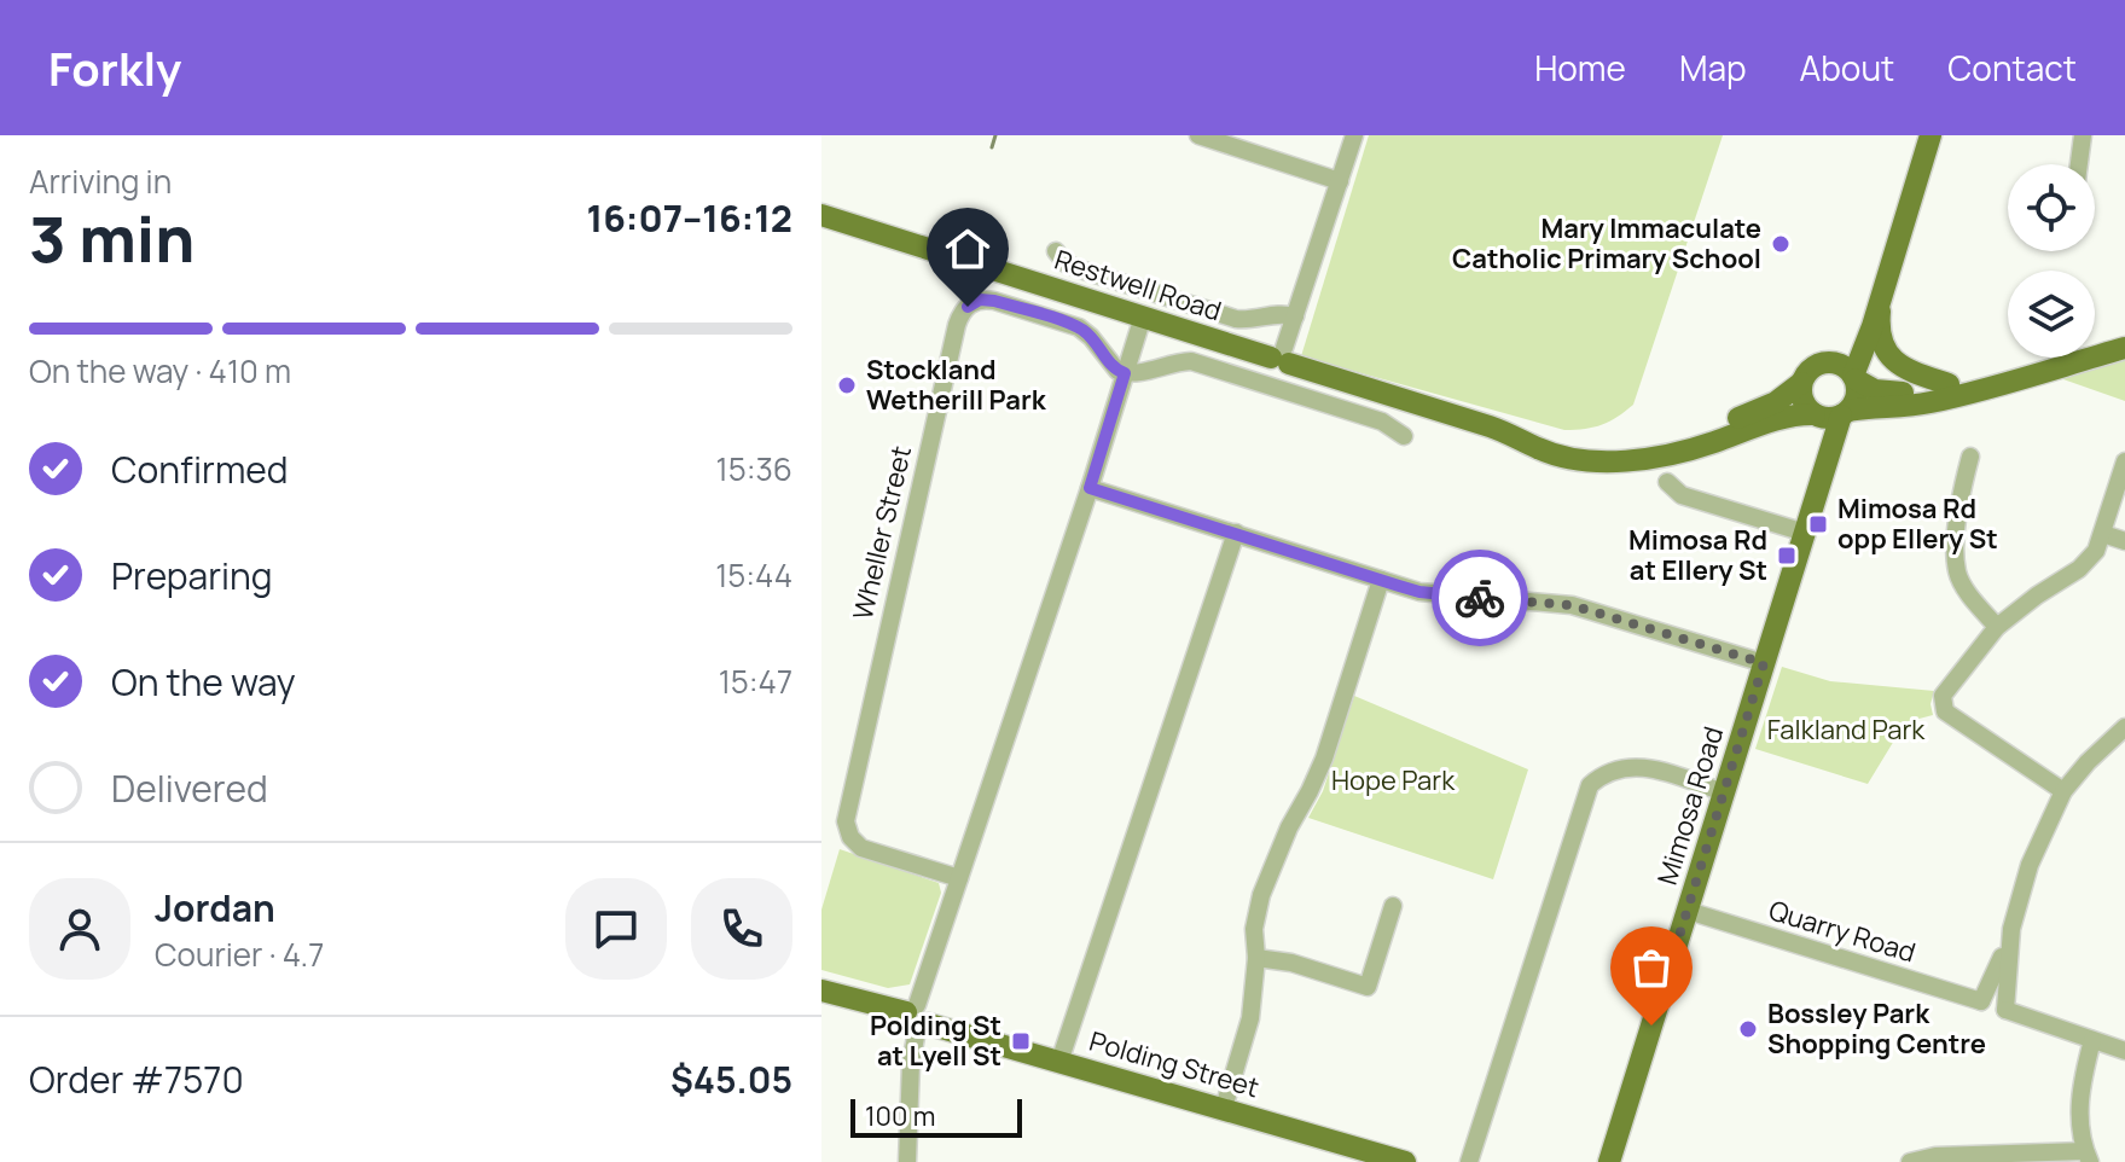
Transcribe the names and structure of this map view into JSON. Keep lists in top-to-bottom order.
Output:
{
  "streets": {
    "main road": ["Restwell Road", "Mimosa Road", "Polding Street"],
    "street": ["Wheller Street", "Quarry Road"]
  },
  "crossings": [
    ["Restwell Road", "Mimosa Road"],
    ["Mimosa Road", "Quarry Road"]
  ],
  "parks": ["Falkland Park", "Hope Park"],
  "places": {
    "other": ["Mary Immaculate Catholic Primary School", "Stockland Wetherill Park", "Bossley Park Shopping Centre"],
    "transit": ["Mimosa Rd opp Ellery St", "Mimosa Rd at Ellery St", "Polding St at Lyell St"]
  },
  "scale_bar": "100 m",
  "page": {
    "header": "Forkly",
    "nav": [
      "Home",
      "Map",
      "About",
      "Contact"
    ],
    "heading": ["3 min", "Arriving in", "16:07–16:12"],
    "panel": [
      "Jordan",
      "Courier · 4.7",
      "Order #7570",
      "$45.05"
    ],
    "bar": "On the way · 410 m",
    "list": [
      ["Confirmed", "15:36"],
      ["Preparing", "15:44"],
      ["On the way", "15:47"],
      "Delivered"
    ],
    "scale": "100 m"
  }
}
